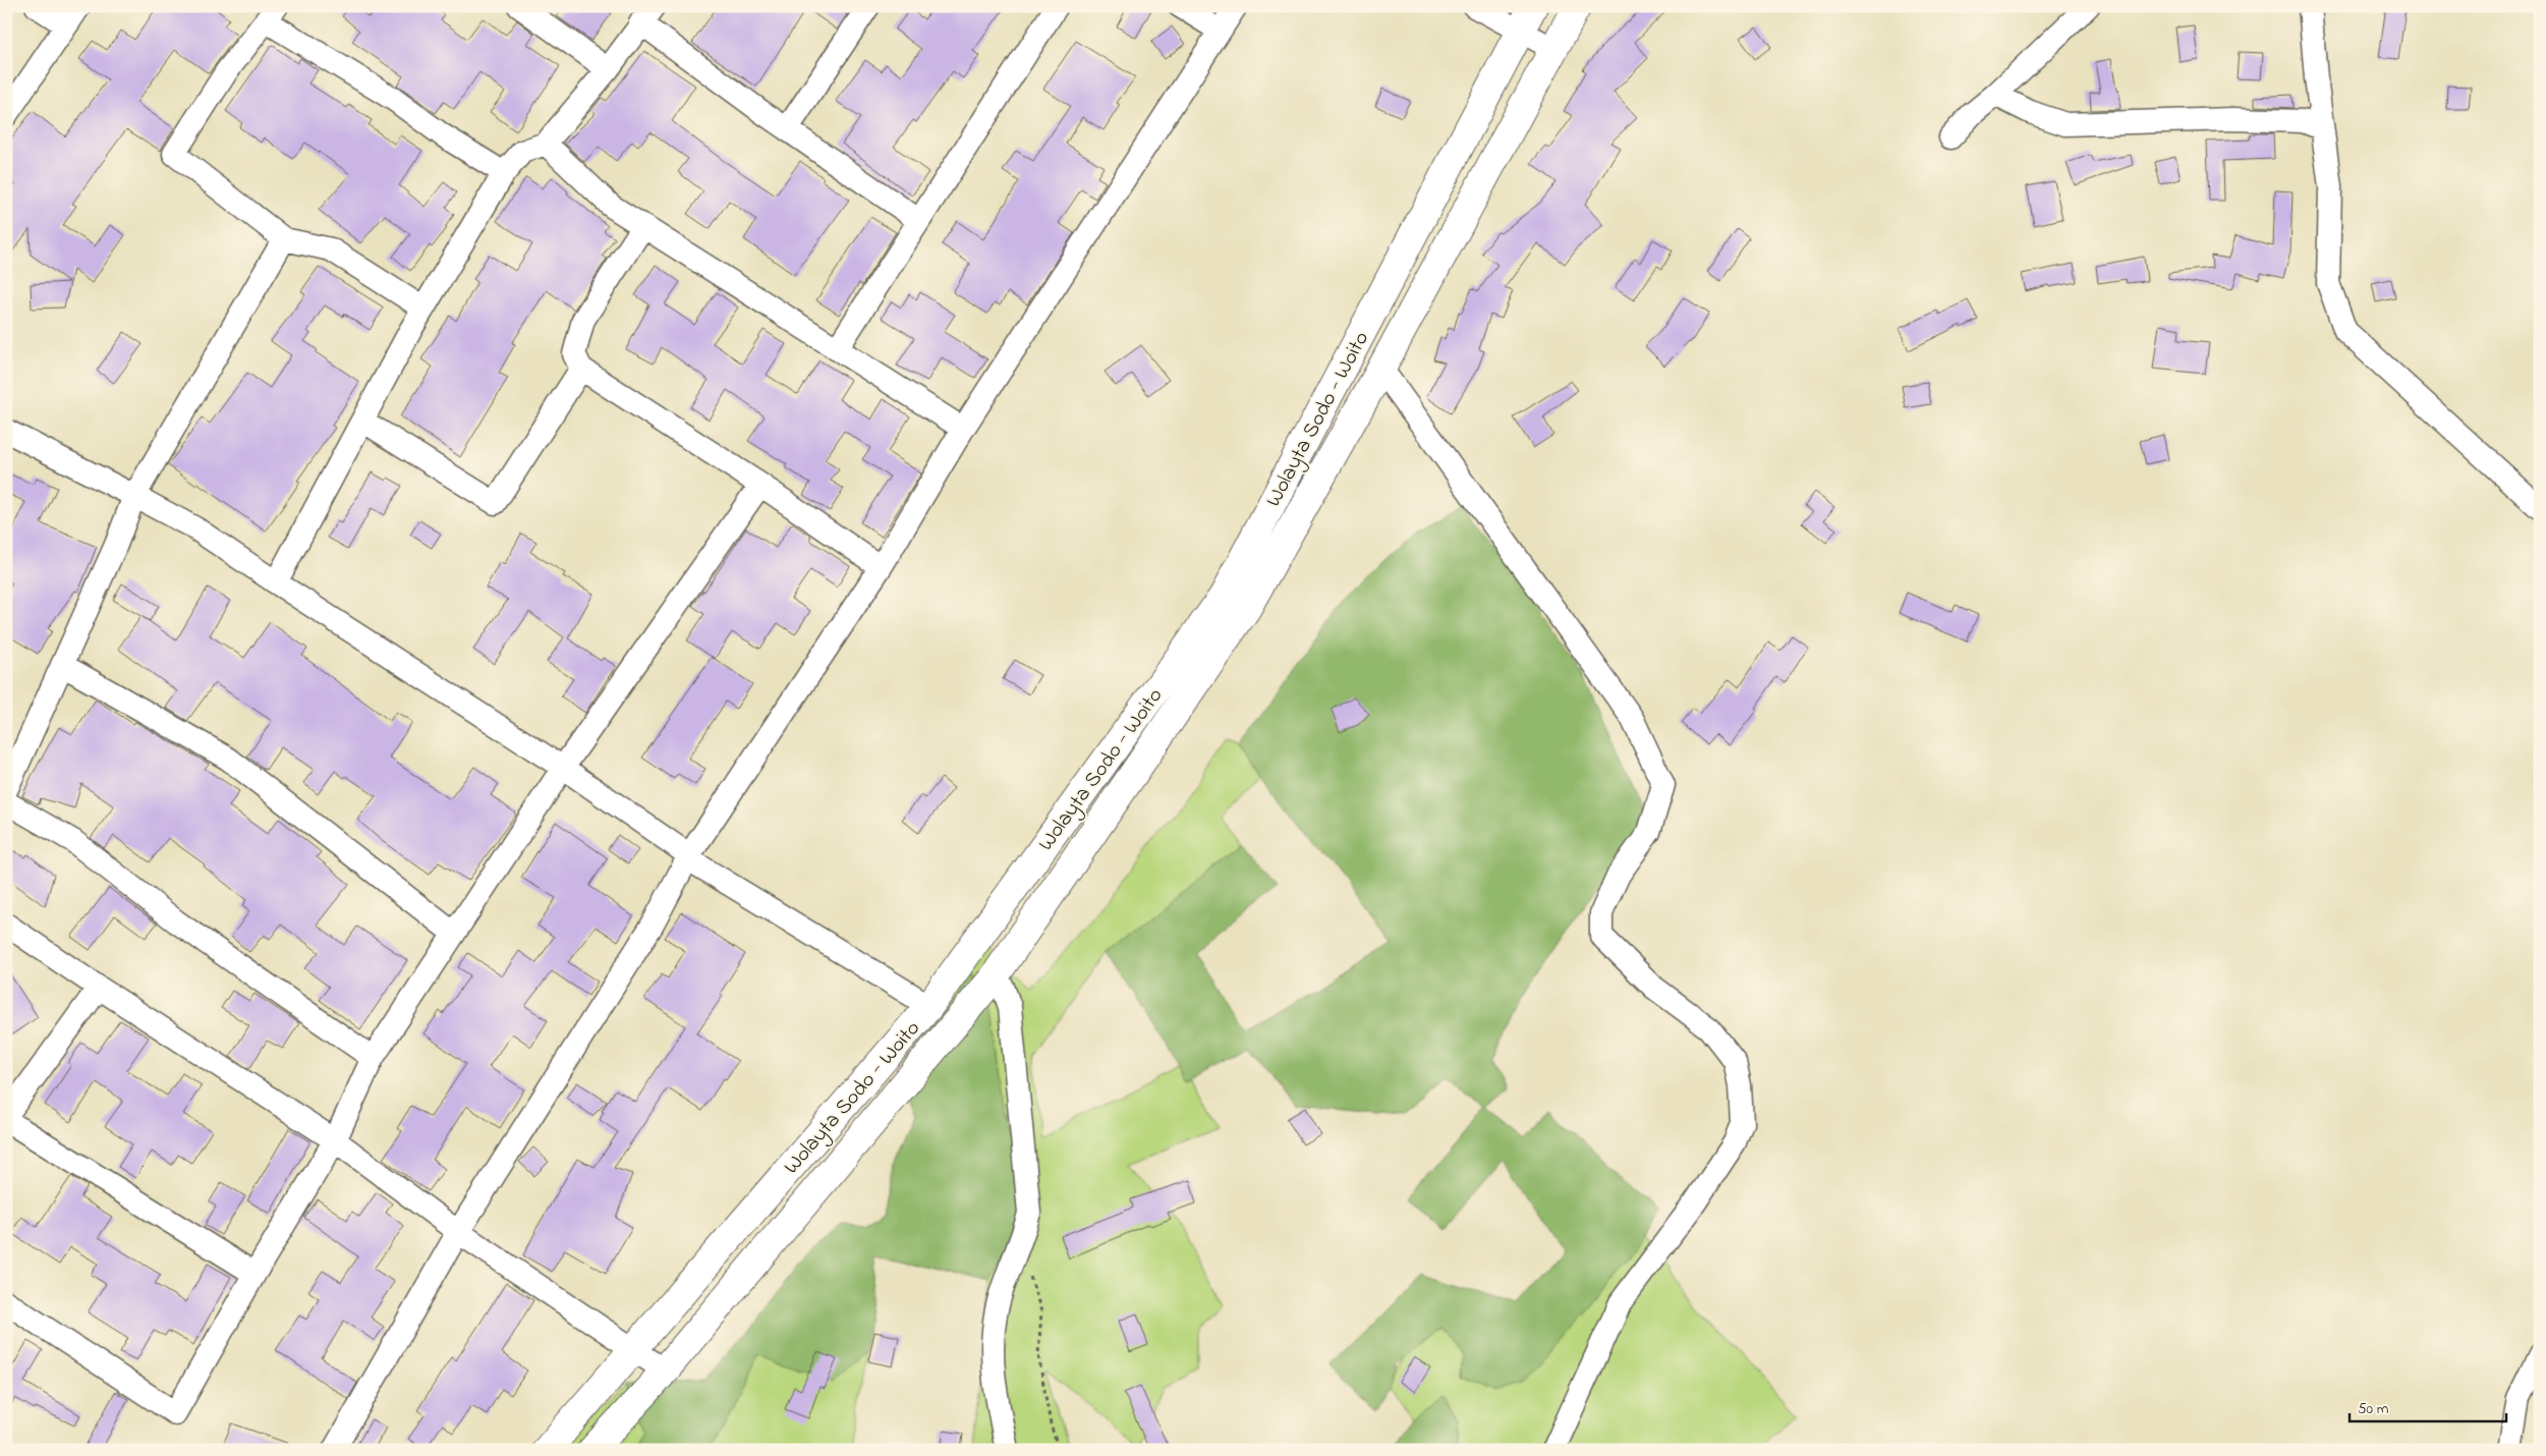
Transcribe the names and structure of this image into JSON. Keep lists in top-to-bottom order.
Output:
{
  "streets": {
    "highway": ["Wolayta Sodo - Woito"]
  },
  "scale_bar": "50 m"
}
